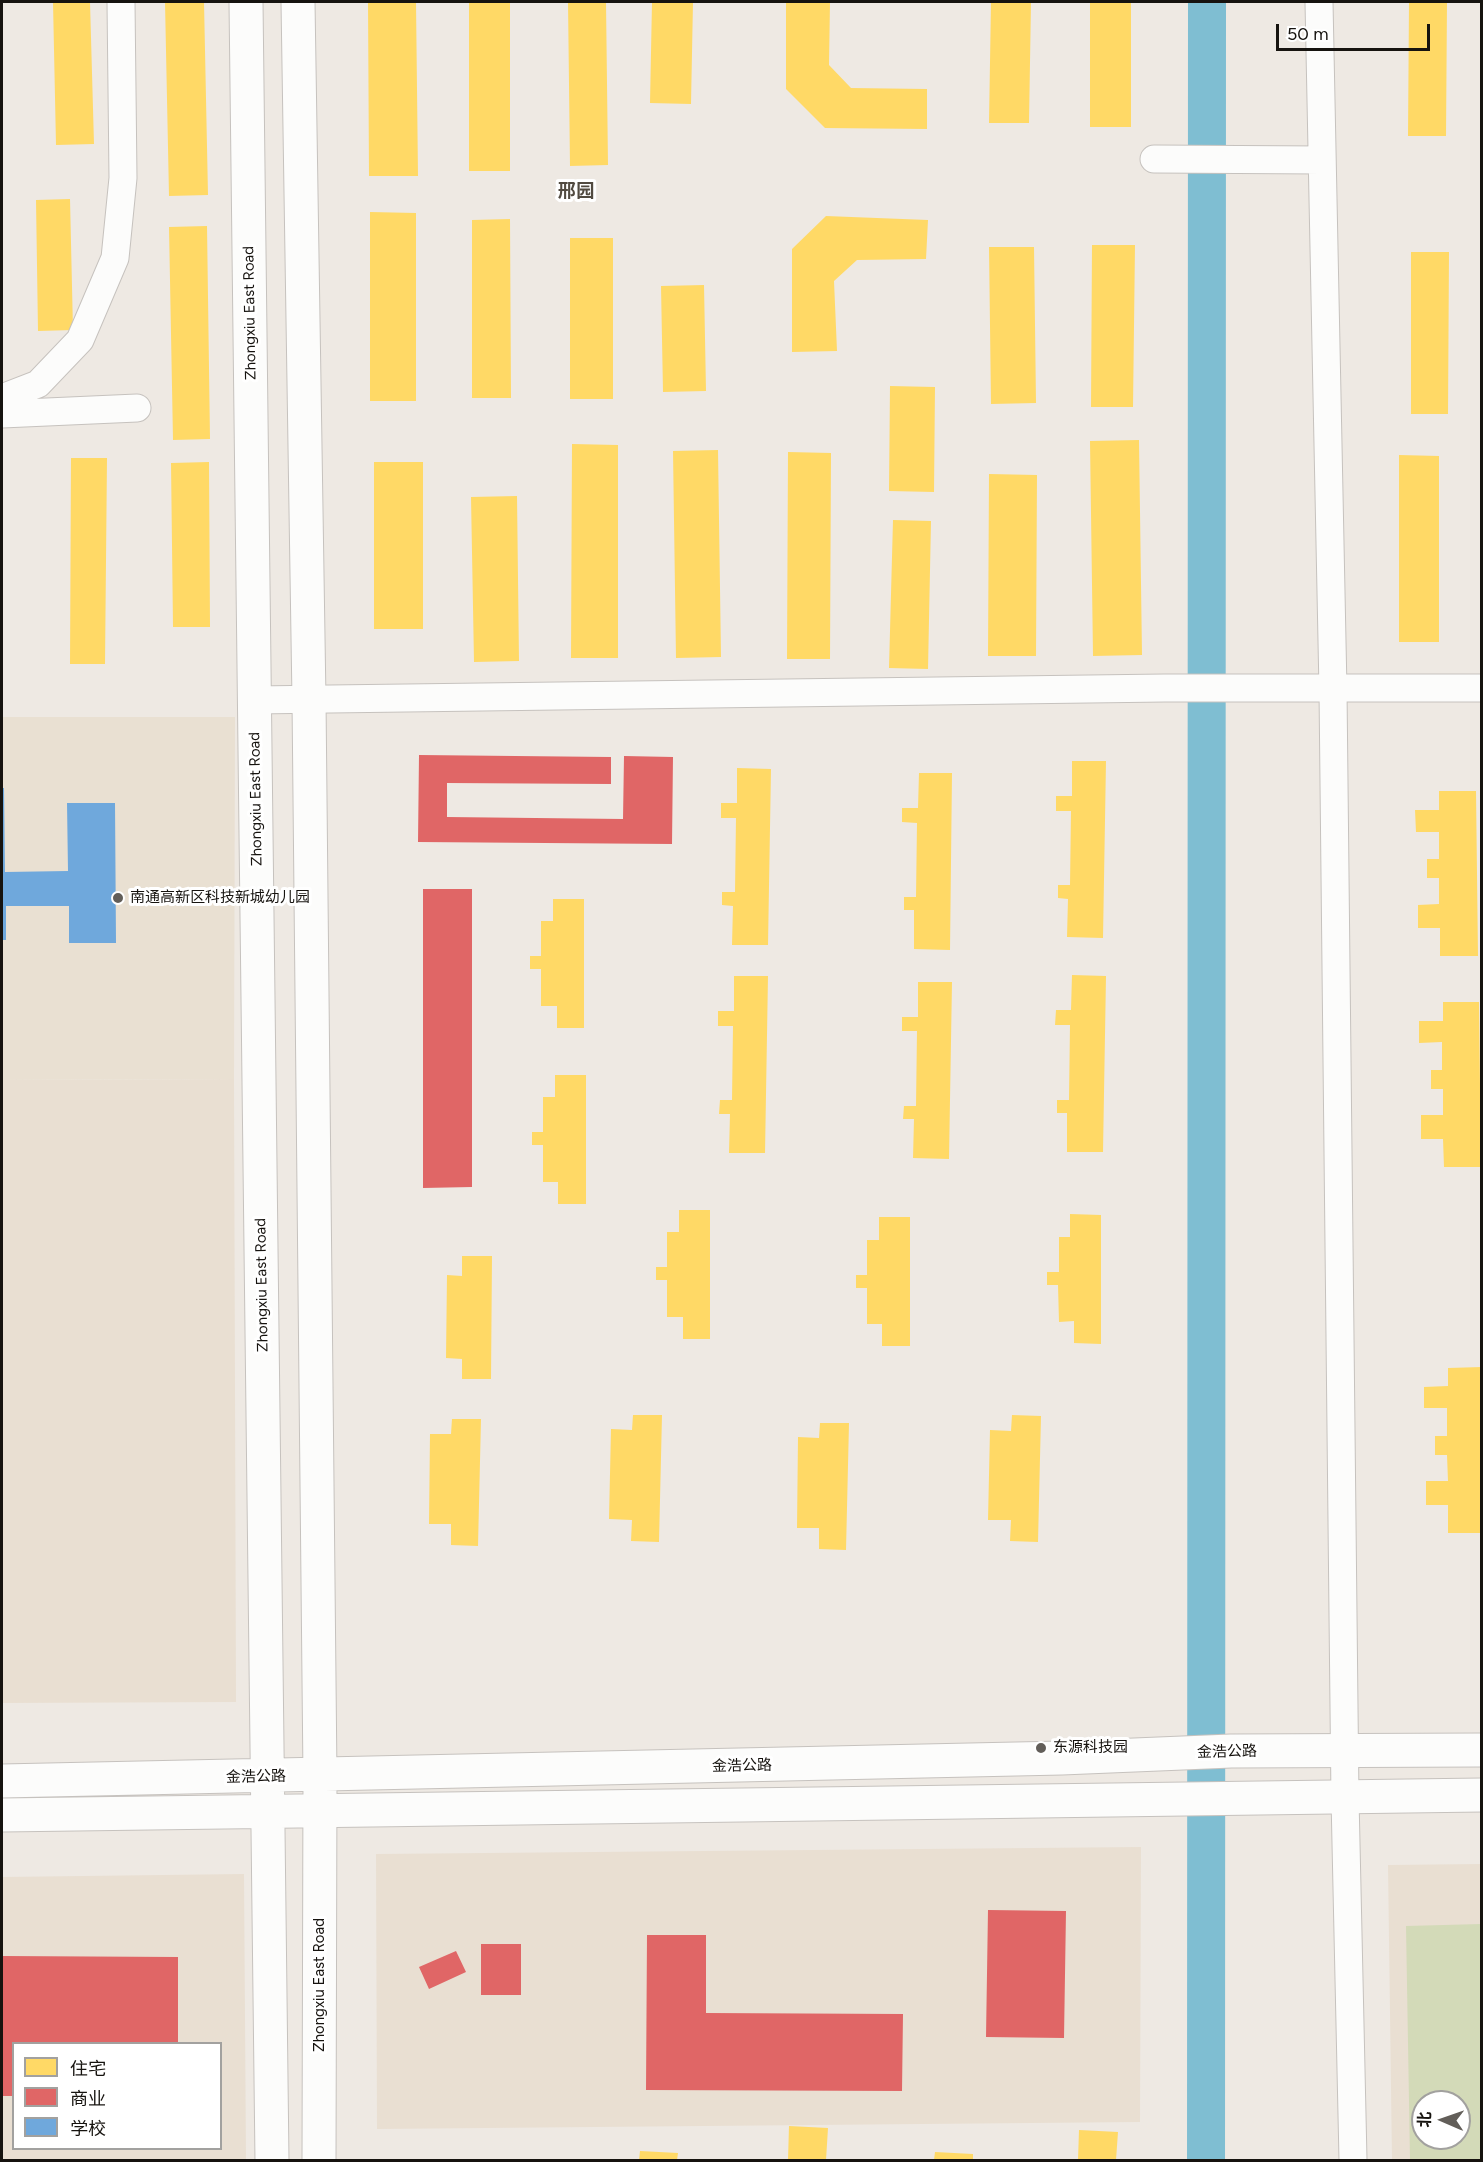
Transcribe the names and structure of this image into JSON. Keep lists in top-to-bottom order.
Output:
{
  "streets": {
    "main road": ["Zhongxiu East Road", "金浩公路"]
  },
  "crossings": [
    ["Zhongxiu East Road", "金浩公路"]
  ],
  "districts": ["邢园"],
  "places": ["南通高新区科技新城幼儿园", "东源科技园"],
  "legend": ["住宅", "商业", "学校"],
  "scale_bar": "50 m",
  "north": "left"
}
